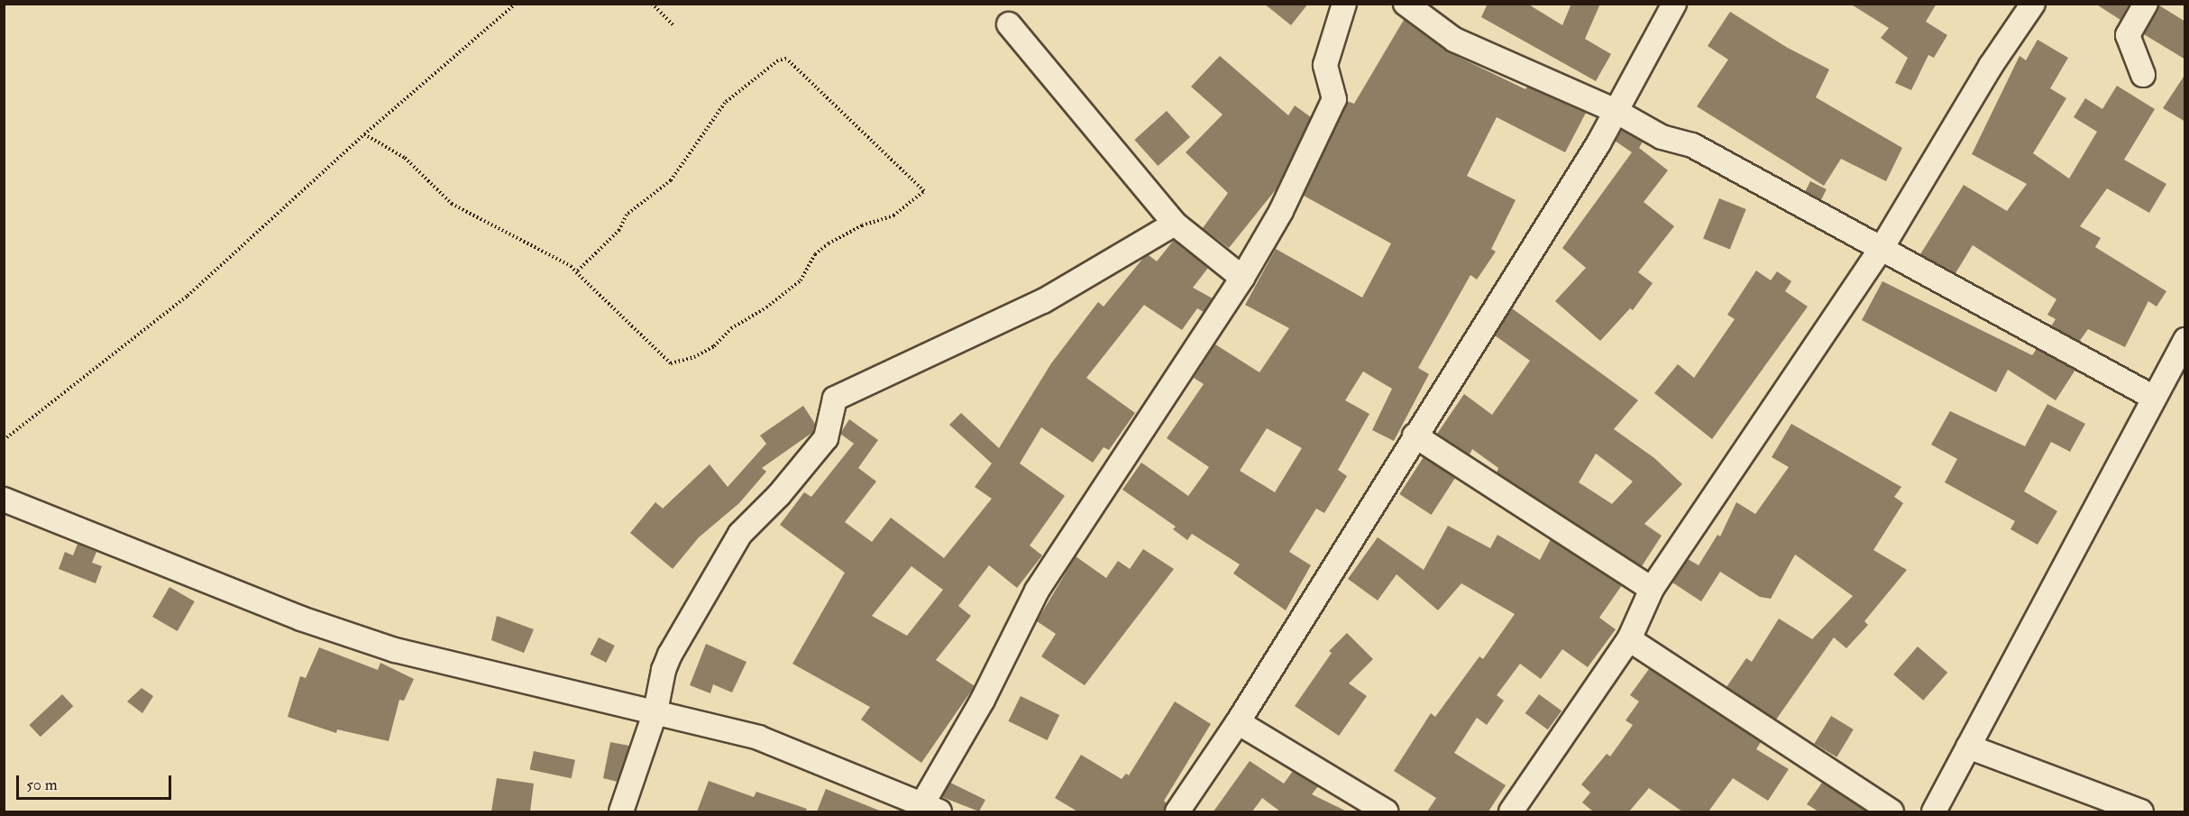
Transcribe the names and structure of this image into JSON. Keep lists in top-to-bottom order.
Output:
{
  "scale_bar": "50 m"
}
